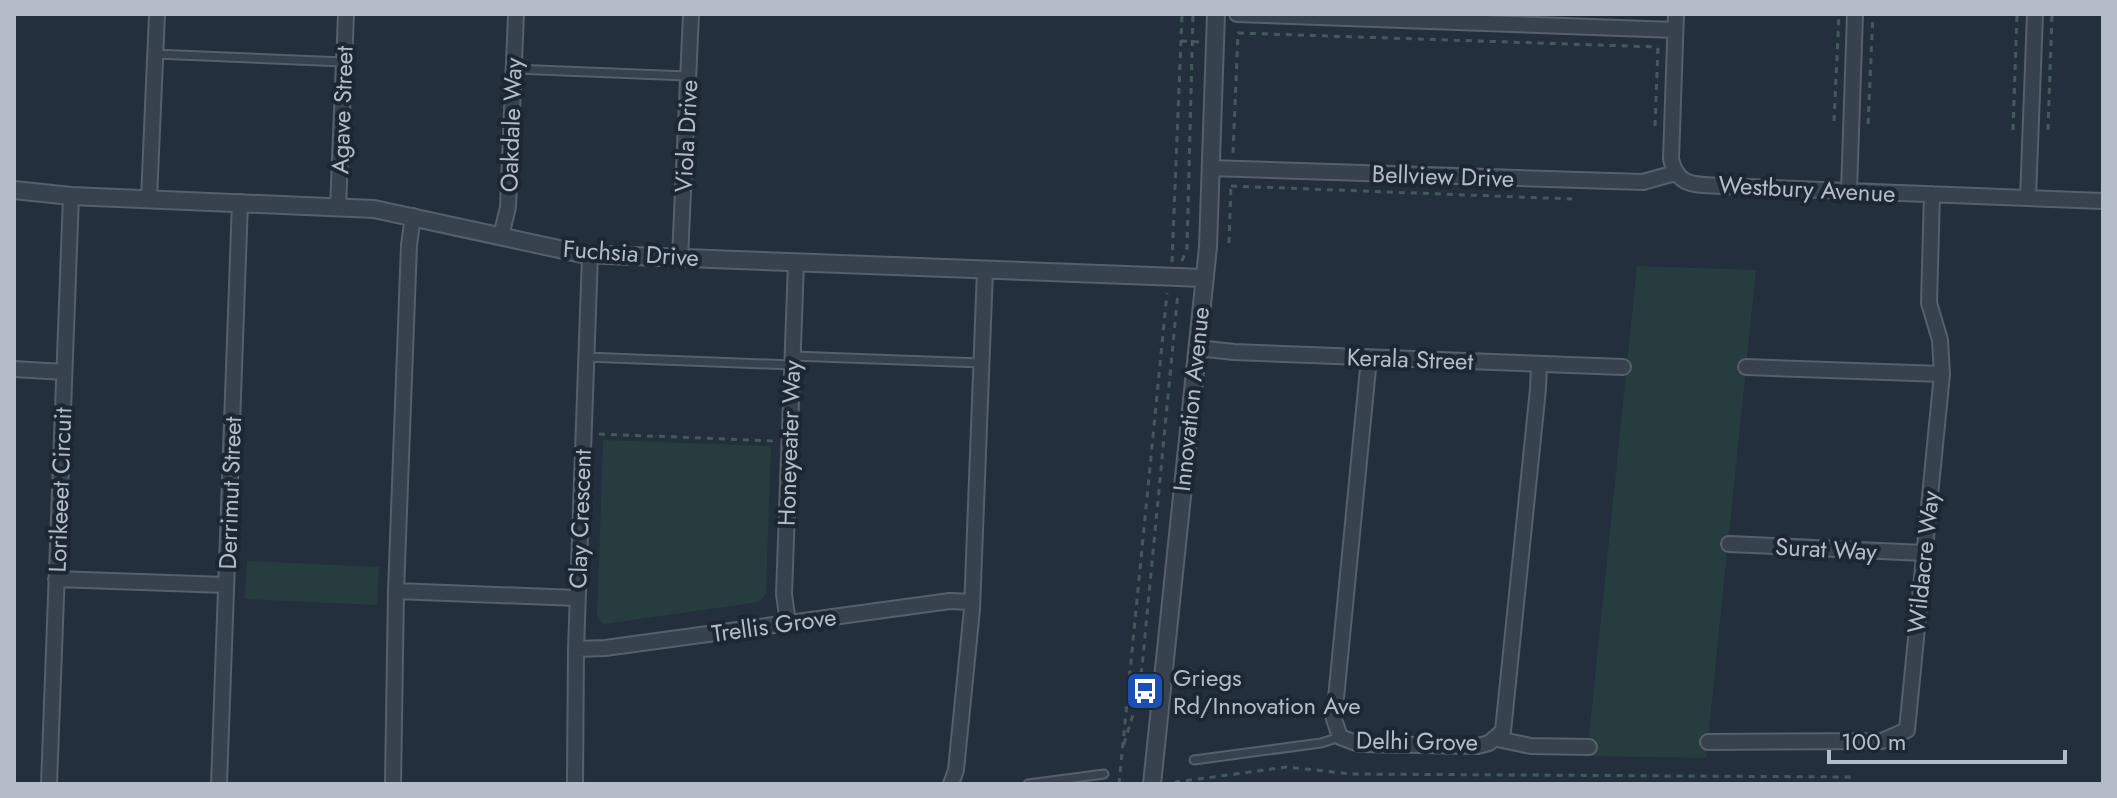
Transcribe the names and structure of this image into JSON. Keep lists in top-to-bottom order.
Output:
{
  "streets": {
    "street": [
      "Agave Street",
      "Oakdale Way",
      "Viola Drive",
      "Bellview Drive",
      "Westbury Avenue",
      "Fuchsia Drive",
      "Kerala Street",
      "Innovation Avenue",
      "Honeyeater Way",
      "Lorikeeet Circuit",
      "Derrimut Street",
      "Clay Crescent",
      "Surat Way",
      "Wildacre Way",
      "Trellis Grove",
      "Delhi Grove"
    ]
  },
  "crossings": [
    ["Agave Street", "Fuchsia Drive"],
    ["Oakdale Way", "Fuchsia Drive"],
    ["Viola Drive", "Fuchsia Drive"],
    ["Bellview Drive", "Westbury Avenue"],
    ["Bellview Drive", "Innovation Avenue"],
    ["Westbury Avenue", "Wildacre Way"],
    ["Fuchsia Drive", "Innovation Avenue"],
    ["Fuchsia Drive", "Honeyeater Way"],
    ["Fuchsia Drive", "Lorikeeet Circuit"],
    ["Fuchsia Drive", "Derrimut Street"],
    ["Fuchsia Drive", "Clay Crescent"],
    ["Kerala Street", "Innovation Avenue"],
    ["Kerala Street", "Delhi Grove"],
    ["Honeyeater Way", "Trellis Grove"],
    ["Clay Crescent", "Trellis Grove"],
    ["Surat Way", "Wildacre Way"]
  ],
  "places": {
    "bus stop": ["Griegs Rd/Innovation Ave"]
  },
  "scale_bar": "100 m"
}
